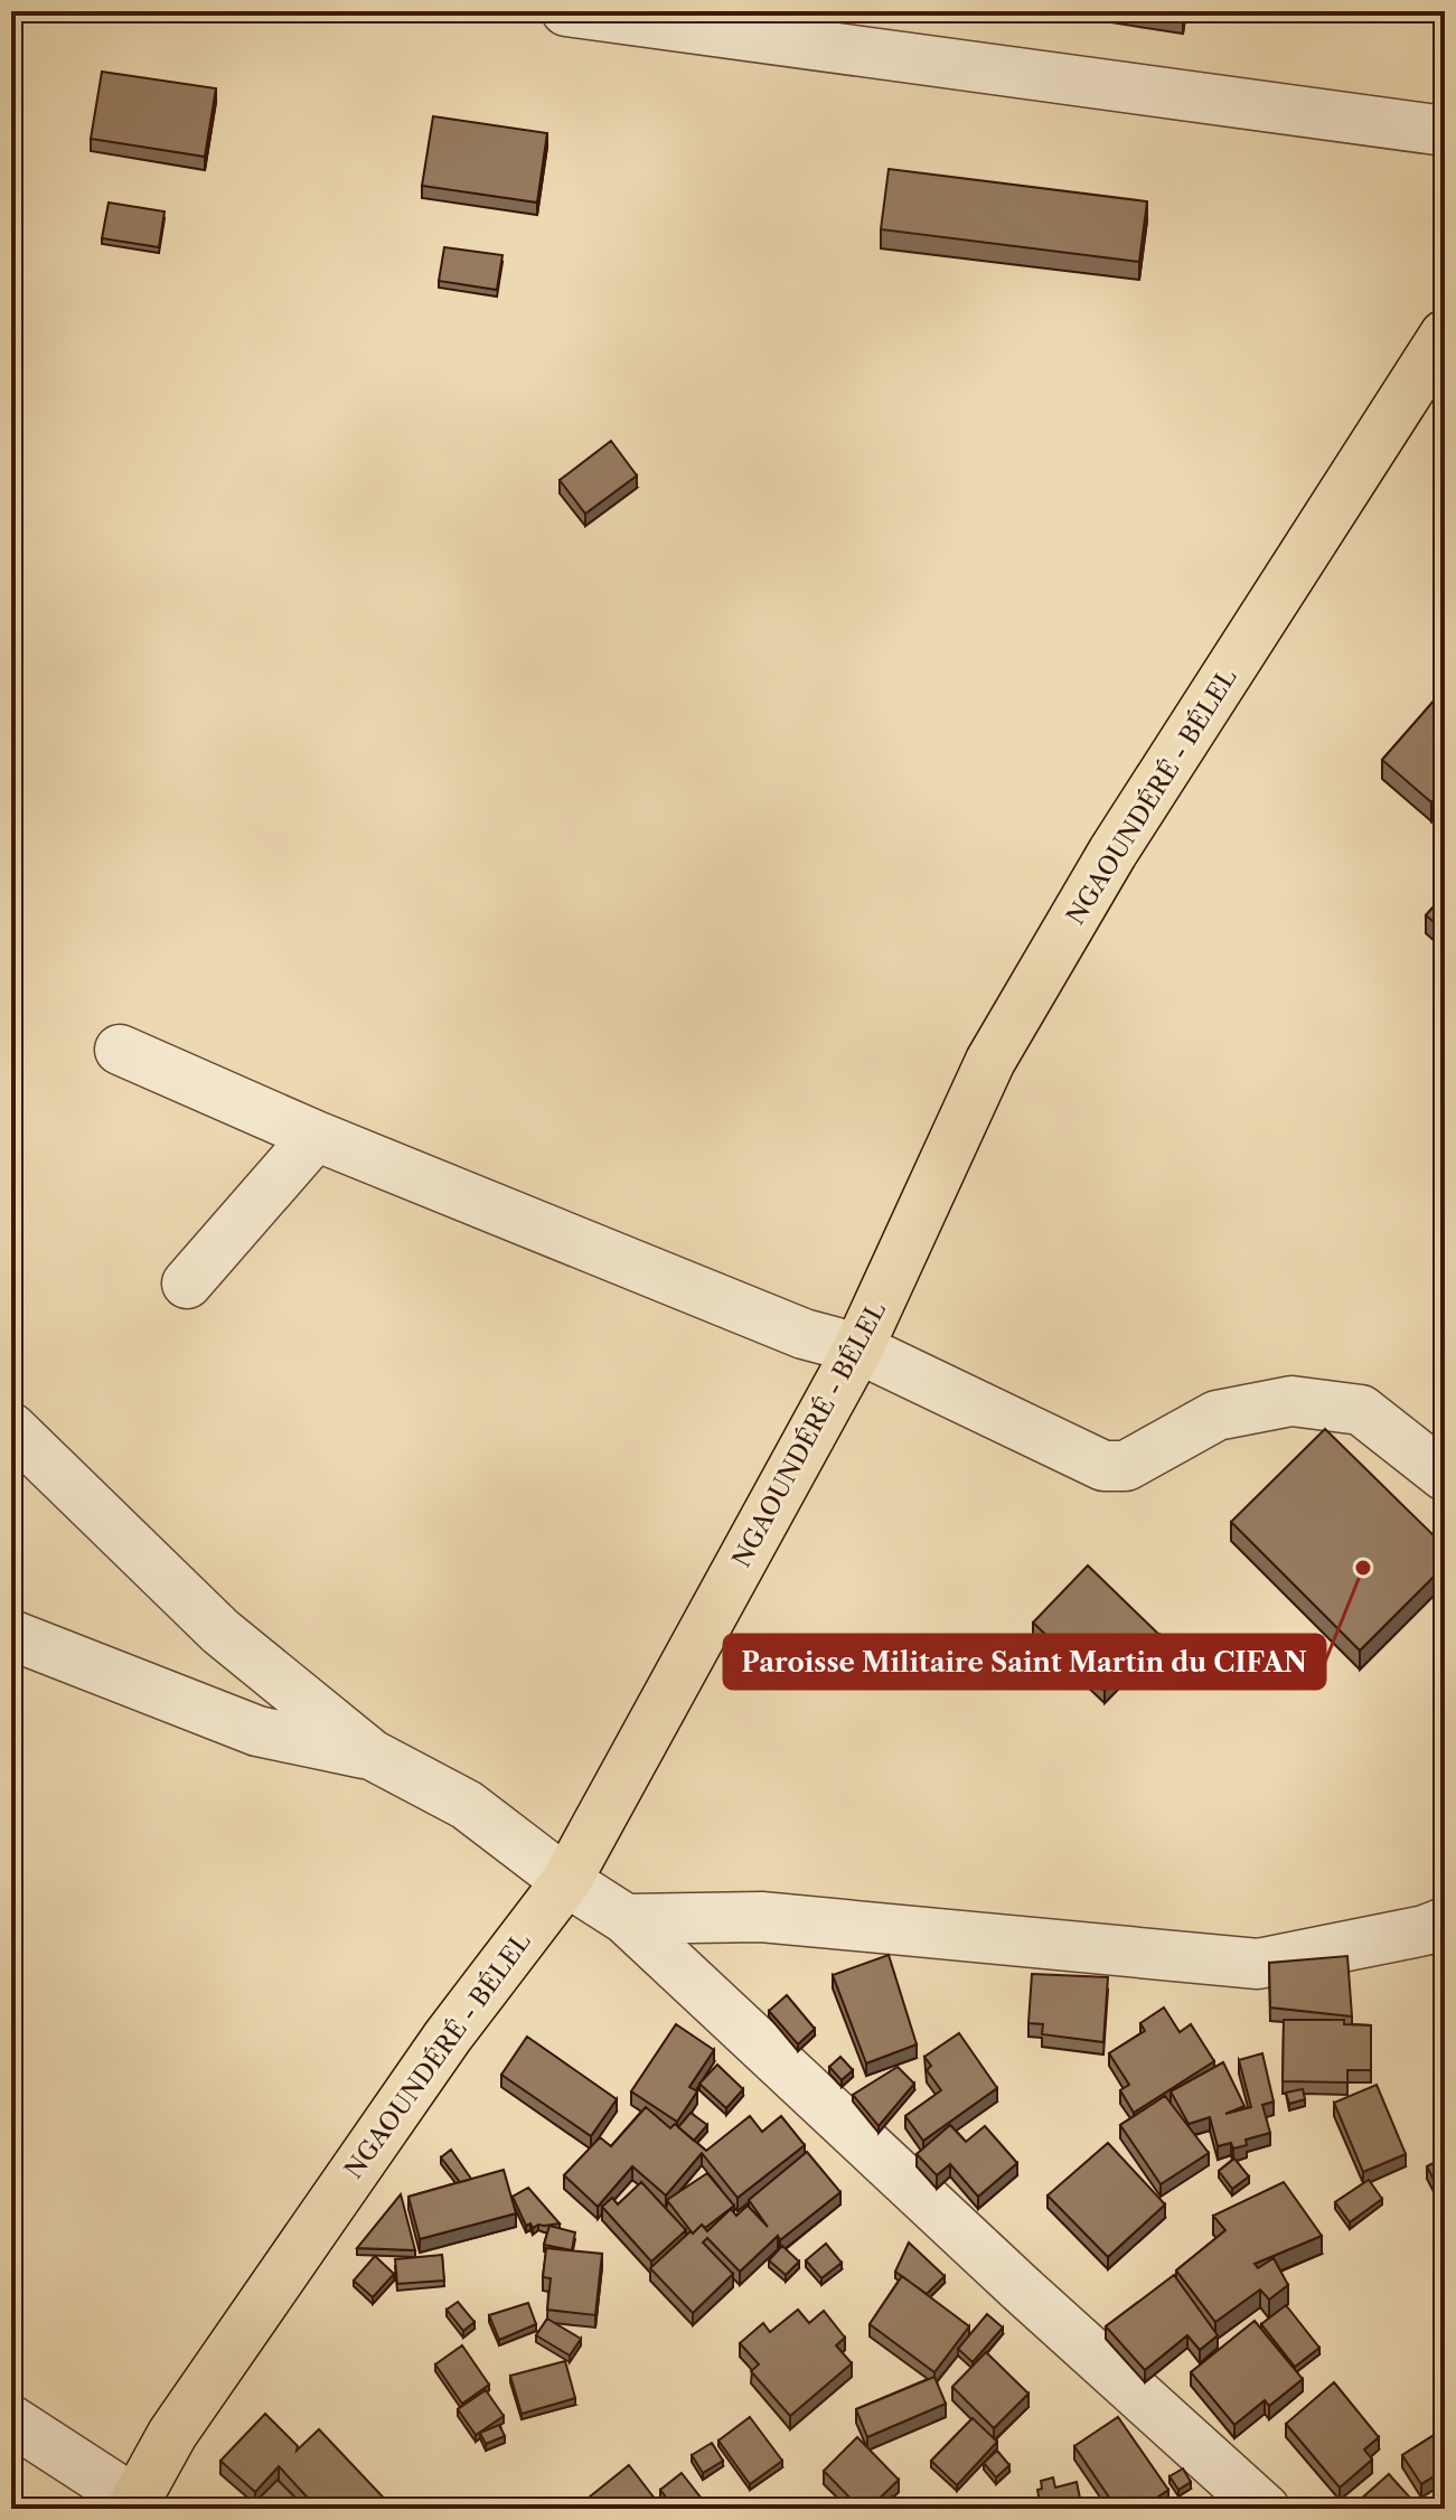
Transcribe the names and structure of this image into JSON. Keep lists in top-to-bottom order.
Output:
{
  "streets": {
    "main road": ["NGAOUNDÉRÉ - BÉLEL"]
  },
  "places": ["Paroisse Militaire Saint Martin du CIFAN"]
}
